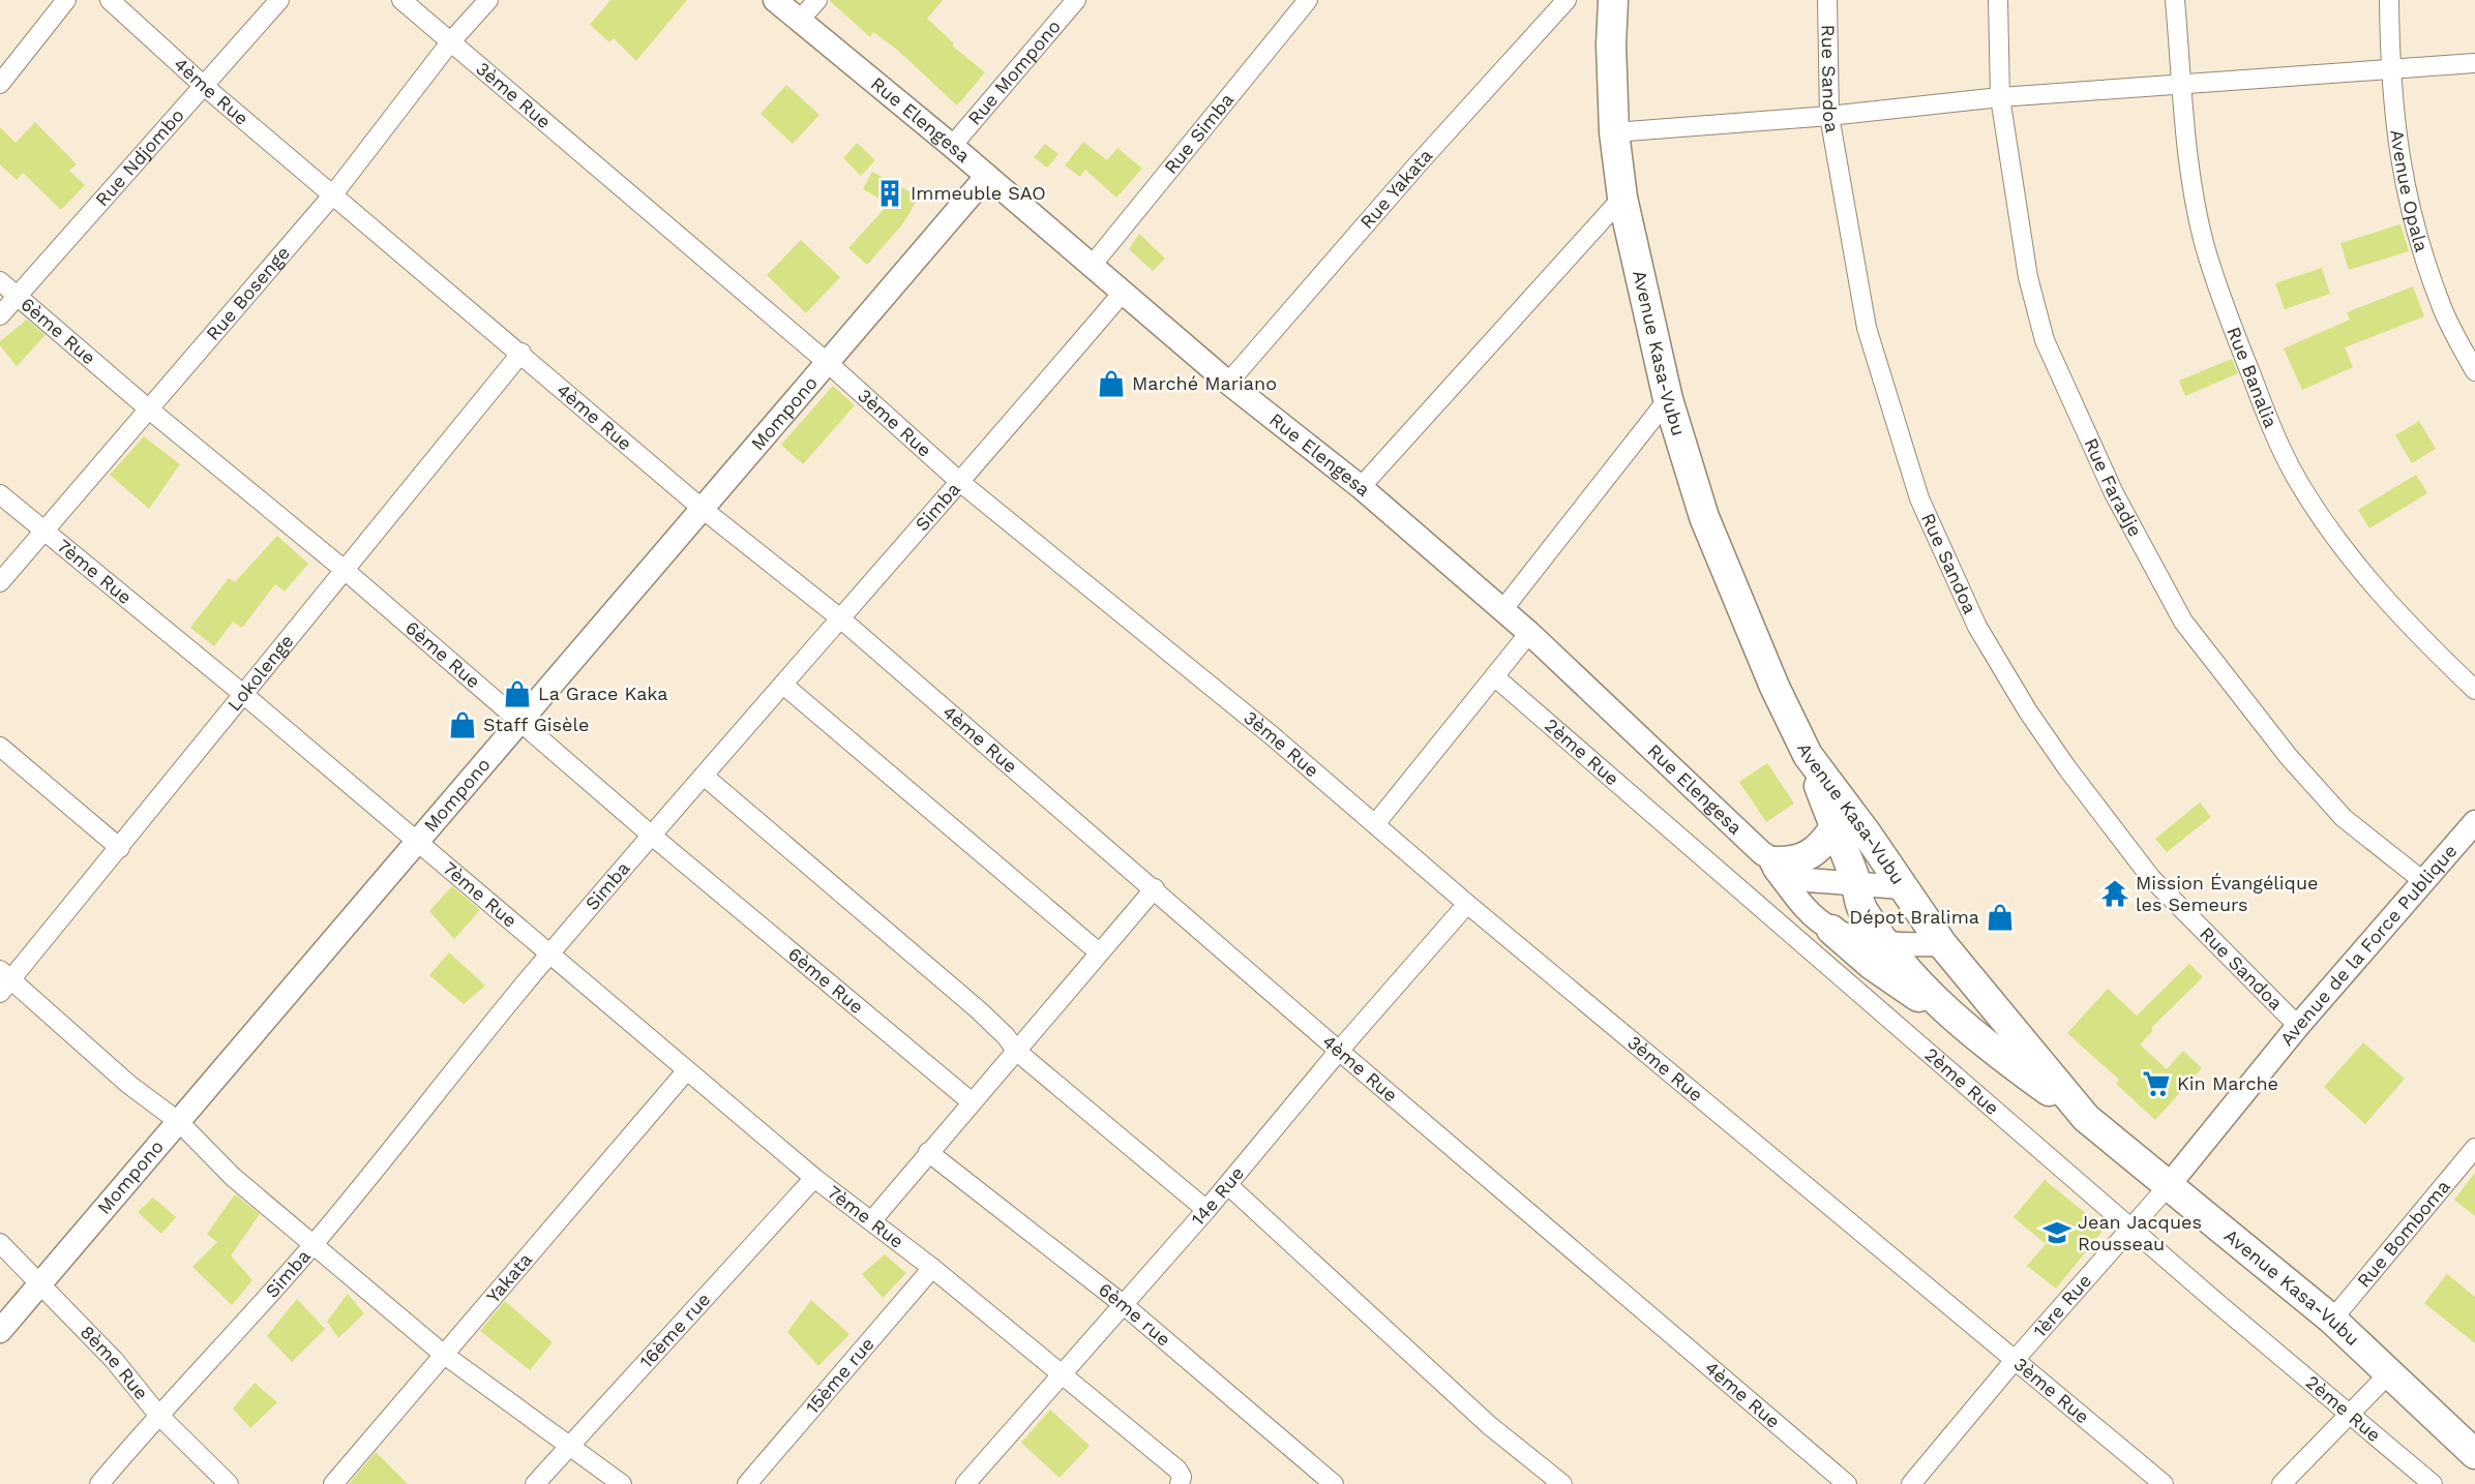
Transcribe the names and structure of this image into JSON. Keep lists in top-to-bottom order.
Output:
{
  "streets": {
    "main road": ["Avenue Kasa-Vubu"],
    "street": [
      "Rue Mompono",
      "Rue Sandoa",
      "4ème Rue",
      "3ème Rue",
      "Rue Elengesa",
      "Rue Simba",
      "Rue Ndjombo",
      "Rue Yakata",
      "Avenue Opala",
      "Rue Bosenge",
      "6ème Rue",
      "Rue Banalia",
      "Mompono",
      "Rue Faradje",
      "Simba",
      "7ème Rue",
      "Lokolenge",
      "2ème Rue",
      "Avenue de la Force Publique",
      "14e Rue",
      "Rue Bomboma",
      "Yakata",
      "1ère Rue",
      "6ème rue",
      "16ème rue",
      "8ème Rue",
      "15ème rue"
    ]
  },
  "crossings": [
    ["Rue Mompono", "Rue Elengesa"],
    ["Rue Sandoa", "Avenue de la Force Publique"],
    ["4ème Rue", "Rue Ndjombo"],
    ["4ème Rue", "Rue Bosenge"],
    ["4ème Rue", "Mompono"],
    ["4ème Rue", "Simba"],
    ["4ème Rue", "Lokolenge"],
    ["4ème Rue", "14e Rue"],
    ["3ème Rue", "Rue Bosenge"],
    ["3ème Rue", "Mompono"],
    ["3ème Rue", "Simba"],
    ["3ème Rue", "14e Rue"],
    ["3ème Rue", "1ère Rue"],
    ["Rue Elengesa", "Rue Simba"],
    ["Rue Elengesa", "Rue Yakata"],
    ["Rue Elengesa", "Mompono"],
    ["Rue Elengesa", "Simba"],
    ["Rue Ndjombo", "6ème Rue"],
    ["Rue Bosenge", "6ème Rue"],
    ["Rue Bosenge", "7ème Rue"],
    ["6ème Rue", "Mompono"],
    ["6ème Rue", "Simba"],
    ["6ème Rue", "Lokolenge"],
    ["Avenue Kasa-Vubu", "Avenue de la Force Publique"],
    ["Avenue Kasa-Vubu", "Rue Bomboma"],
    ["Avenue Kasa-Vubu", "1ère Rue"],
    ["Mompono", "7ème Rue"],
    ["Mompono", "8ème Rue"],
    ["Rue Faradje", "Avenue de la Force Publique"],
    ["Simba", "7ème Rue"],
    ["Simba", "8ème Rue"],
    ["7ème Rue", "Lokolenge"],
    ["7ème Rue", "14e Rue"],
    ["7ème Rue", "Yakata"],
    ["7ème Rue", "16ème rue"],
    ["7ème Rue", "15ème rue"],
    ["2ème Rue", "1ère Rue"],
    ["Avenue de la Force Publique", "1ère Rue"],
    ["14e Rue", "6ème rue"]
  ],
  "places": {
    "building": ["Immeuble SAO"],
    "shop": [
      "Marché Mariano",
      "La Grace Kaka",
      "Staff Gisèle",
      "Dépot Bralima"
    ],
    "temple": ["Mission Évangélique les Semeurs"],
    "supermarket": ["Kin Marche"],
    "school or university": ["Jean Jacques Rousseau"]
  }
}
